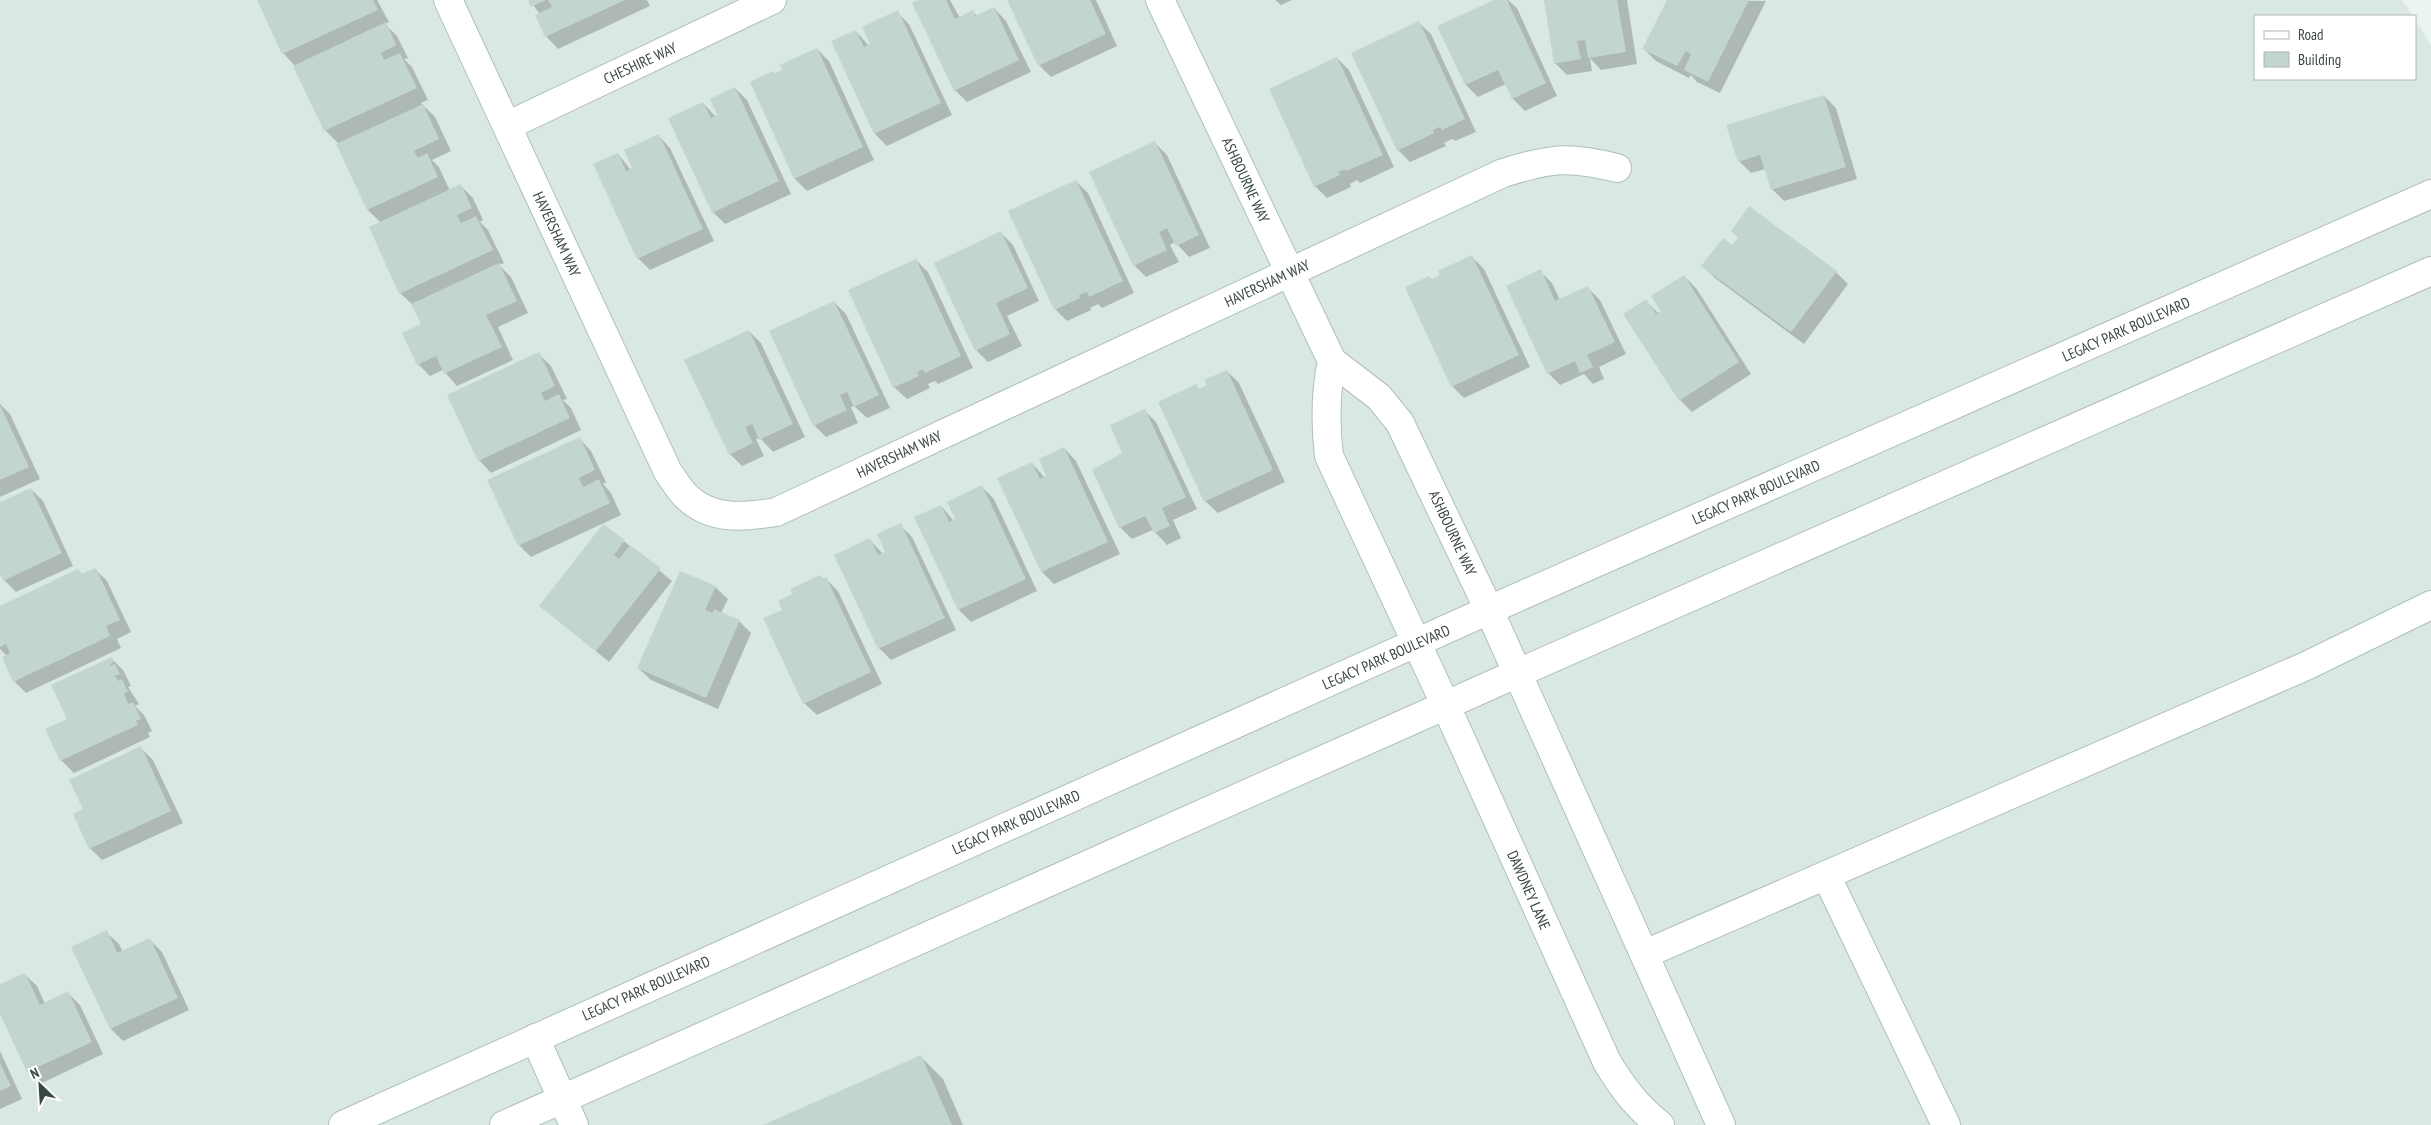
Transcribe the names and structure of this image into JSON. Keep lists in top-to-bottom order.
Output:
{
  "streets": {
    "street": [
      "CHESHIRE WAY",
      "ASHBOURNE WAY",
      "HAVERSHAM WAY",
      "LEGACY PARK BOULEVARD",
      "DAWDNEY LANE"
    ]
  },
  "crossings": [
    ["CHESHIRE WAY", "HAVERSHAM WAY"],
    ["ASHBOURNE WAY", "HAVERSHAM WAY"],
    ["ASHBOURNE WAY", "LEGACY PARK BOULEVARD"],
    ["LEGACY PARK BOULEVARD", "DAWDNEY LANE"]
  ],
  "legend": ["Road", "Building"],
  "north": "top left"
}
